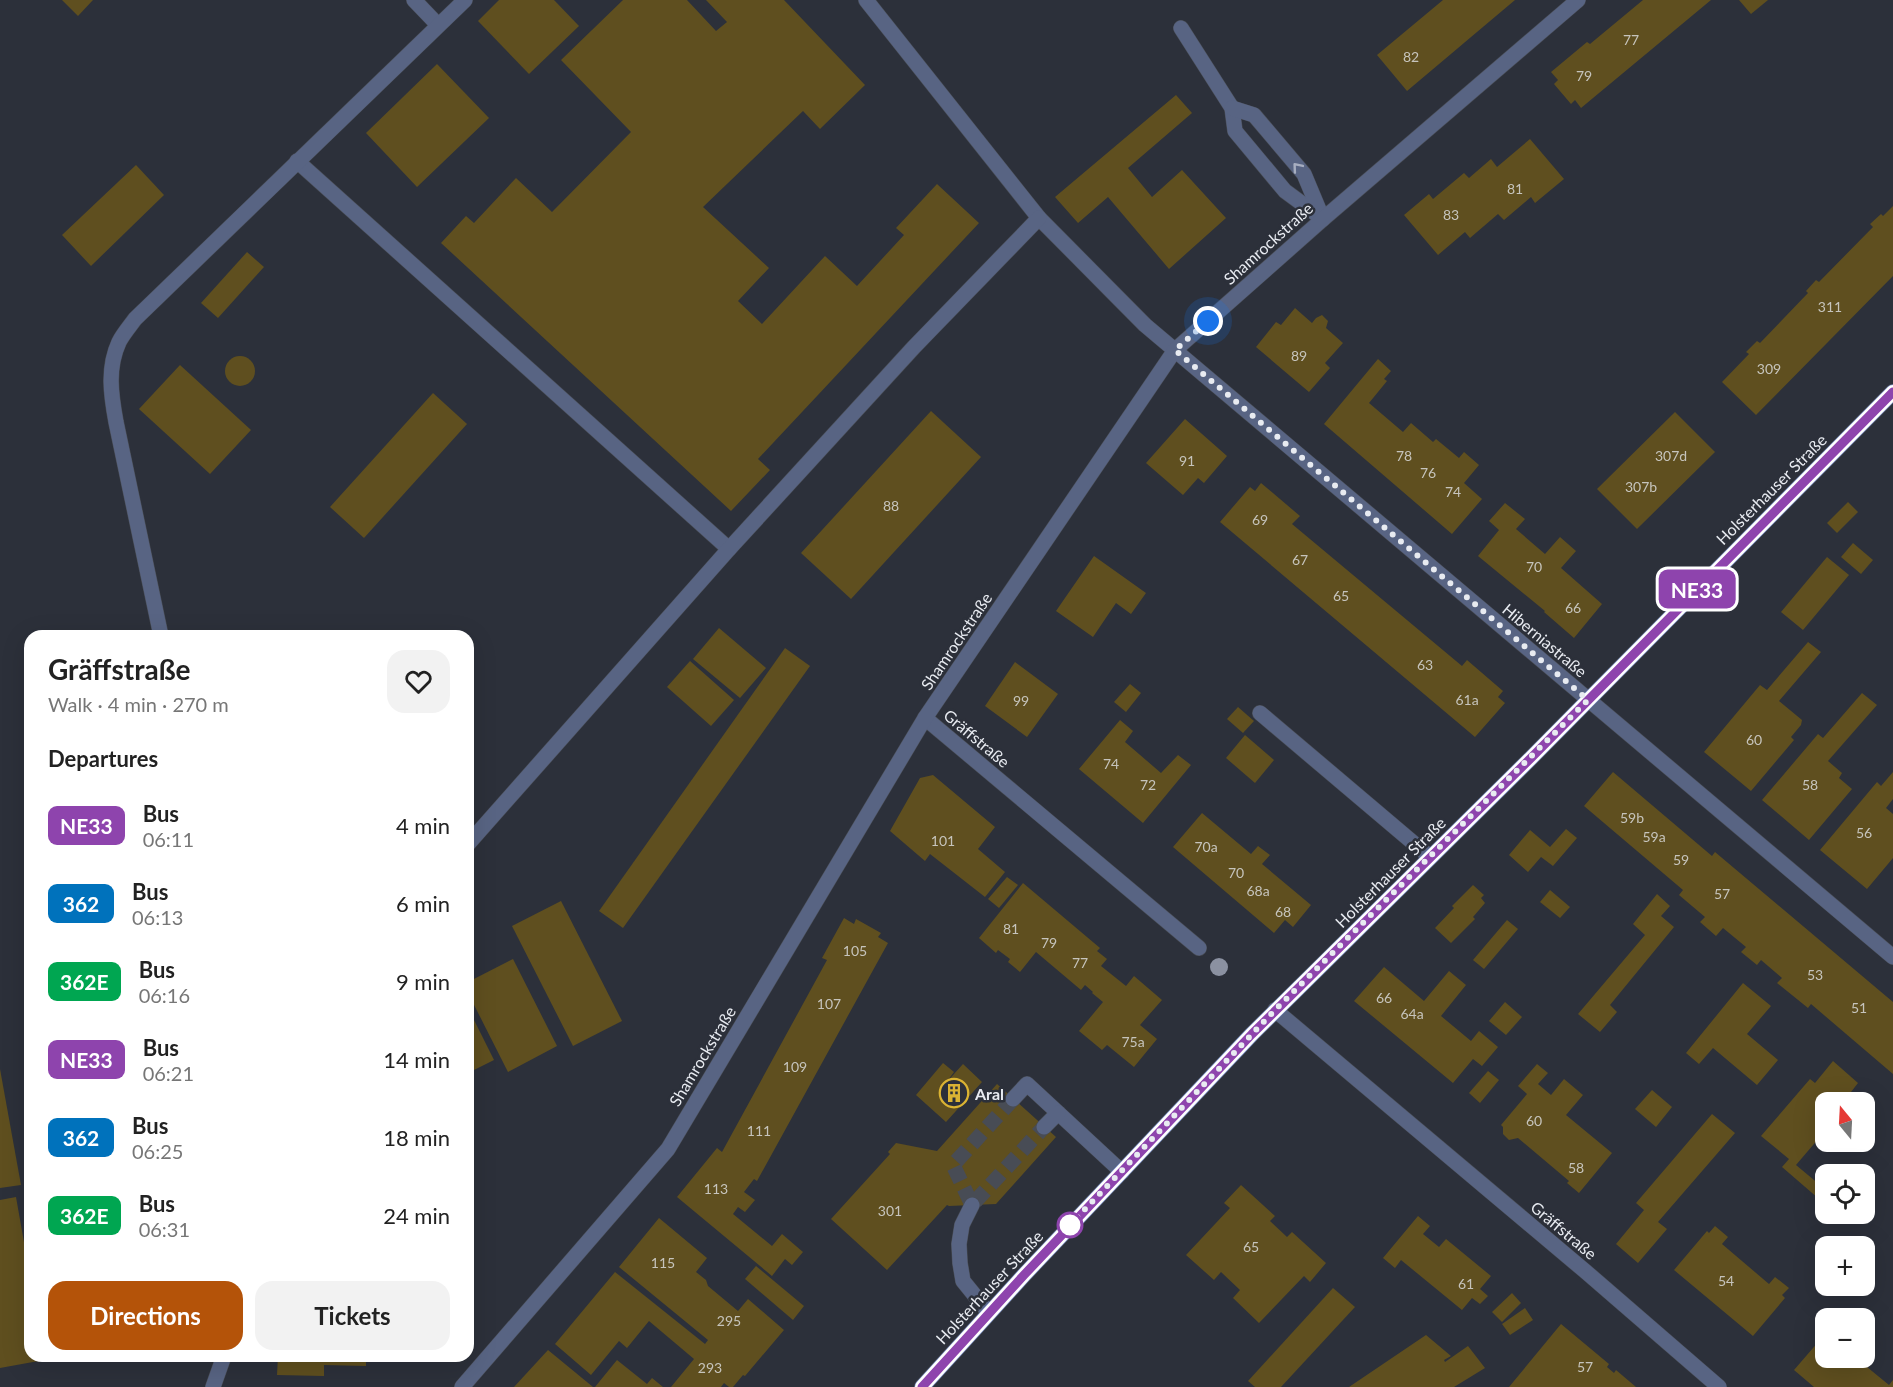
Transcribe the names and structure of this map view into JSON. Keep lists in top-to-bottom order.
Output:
{
  "streets": {
    "main road": ["Holsterhauser Straße"],
    "street": ["Shamrockstraße", "Hiberniastraße", "Gräffstraße"]
  },
  "crossings": [
    ["Shamrockstraße", "Hiberniastraße"],
    ["Shamrockstraße", "Gräffstraße"],
    ["Holsterhauser Straße", "Hiberniastraße"],
    ["Holsterhauser Straße", "Gräffstraße"]
  ],
  "places": {
    "building": ["Aral"]
  },
  "lines": ["bus line NE33"],
  "house_numbers": [
    "77",
    "82",
    "79",
    "81",
    "83",
    "311",
    "89",
    "309",
    "78",
    "307d",
    "91",
    "76",
    "307b",
    "74",
    "88",
    "69",
    "67",
    "70",
    "65",
    "66",
    "63",
    "61a",
    "99",
    "60",
    "74",
    "72",
    "58",
    "59b",
    "56",
    "59a",
    "101",
    "70a",
    "59",
    "70",
    "68a",
    "57",
    "68",
    "81",
    "79",
    "105",
    "77",
    "53",
    "66",
    "107",
    "51",
    "64a",
    "75a",
    "109",
    "60",
    "111",
    "58",
    "113",
    "301",
    "65",
    "115",
    "54",
    "61",
    "295",
    "57",
    "293"
  ],
  "north": "top",
  "page": {
    "on_map": "NE33",
    "heading": [
      ["Gräffstraße", "Walk · 4 min · 270 m"],
      "Departures"
    ],
    "list": [
      {
        "mark": "NE33",
        "name": "Bus",
        "note": "06:11",
        "value": "4 min"
      },
      {
        "mark": "362",
        "name": "Bus",
        "note": "06:13",
        "value": "6 min"
      },
      {
        "mark": "362E",
        "name": "Bus",
        "note": "06:16",
        "value": "9 min"
      },
      {
        "mark": "NE33",
        "name": "Bus",
        "note": "06:21",
        "value": "14 min"
      },
      {
        "mark": "362",
        "name": "Bus",
        "note": "06:25",
        "value": "18 min"
      },
      {
        "mark": "362E",
        "name": "Bus",
        "note": "06:31",
        "value": "24 min"
      }
    ],
    "map_buttons": ["+", "−"],
    "buttons": ["Directions", "Tickets"]
  }
}
